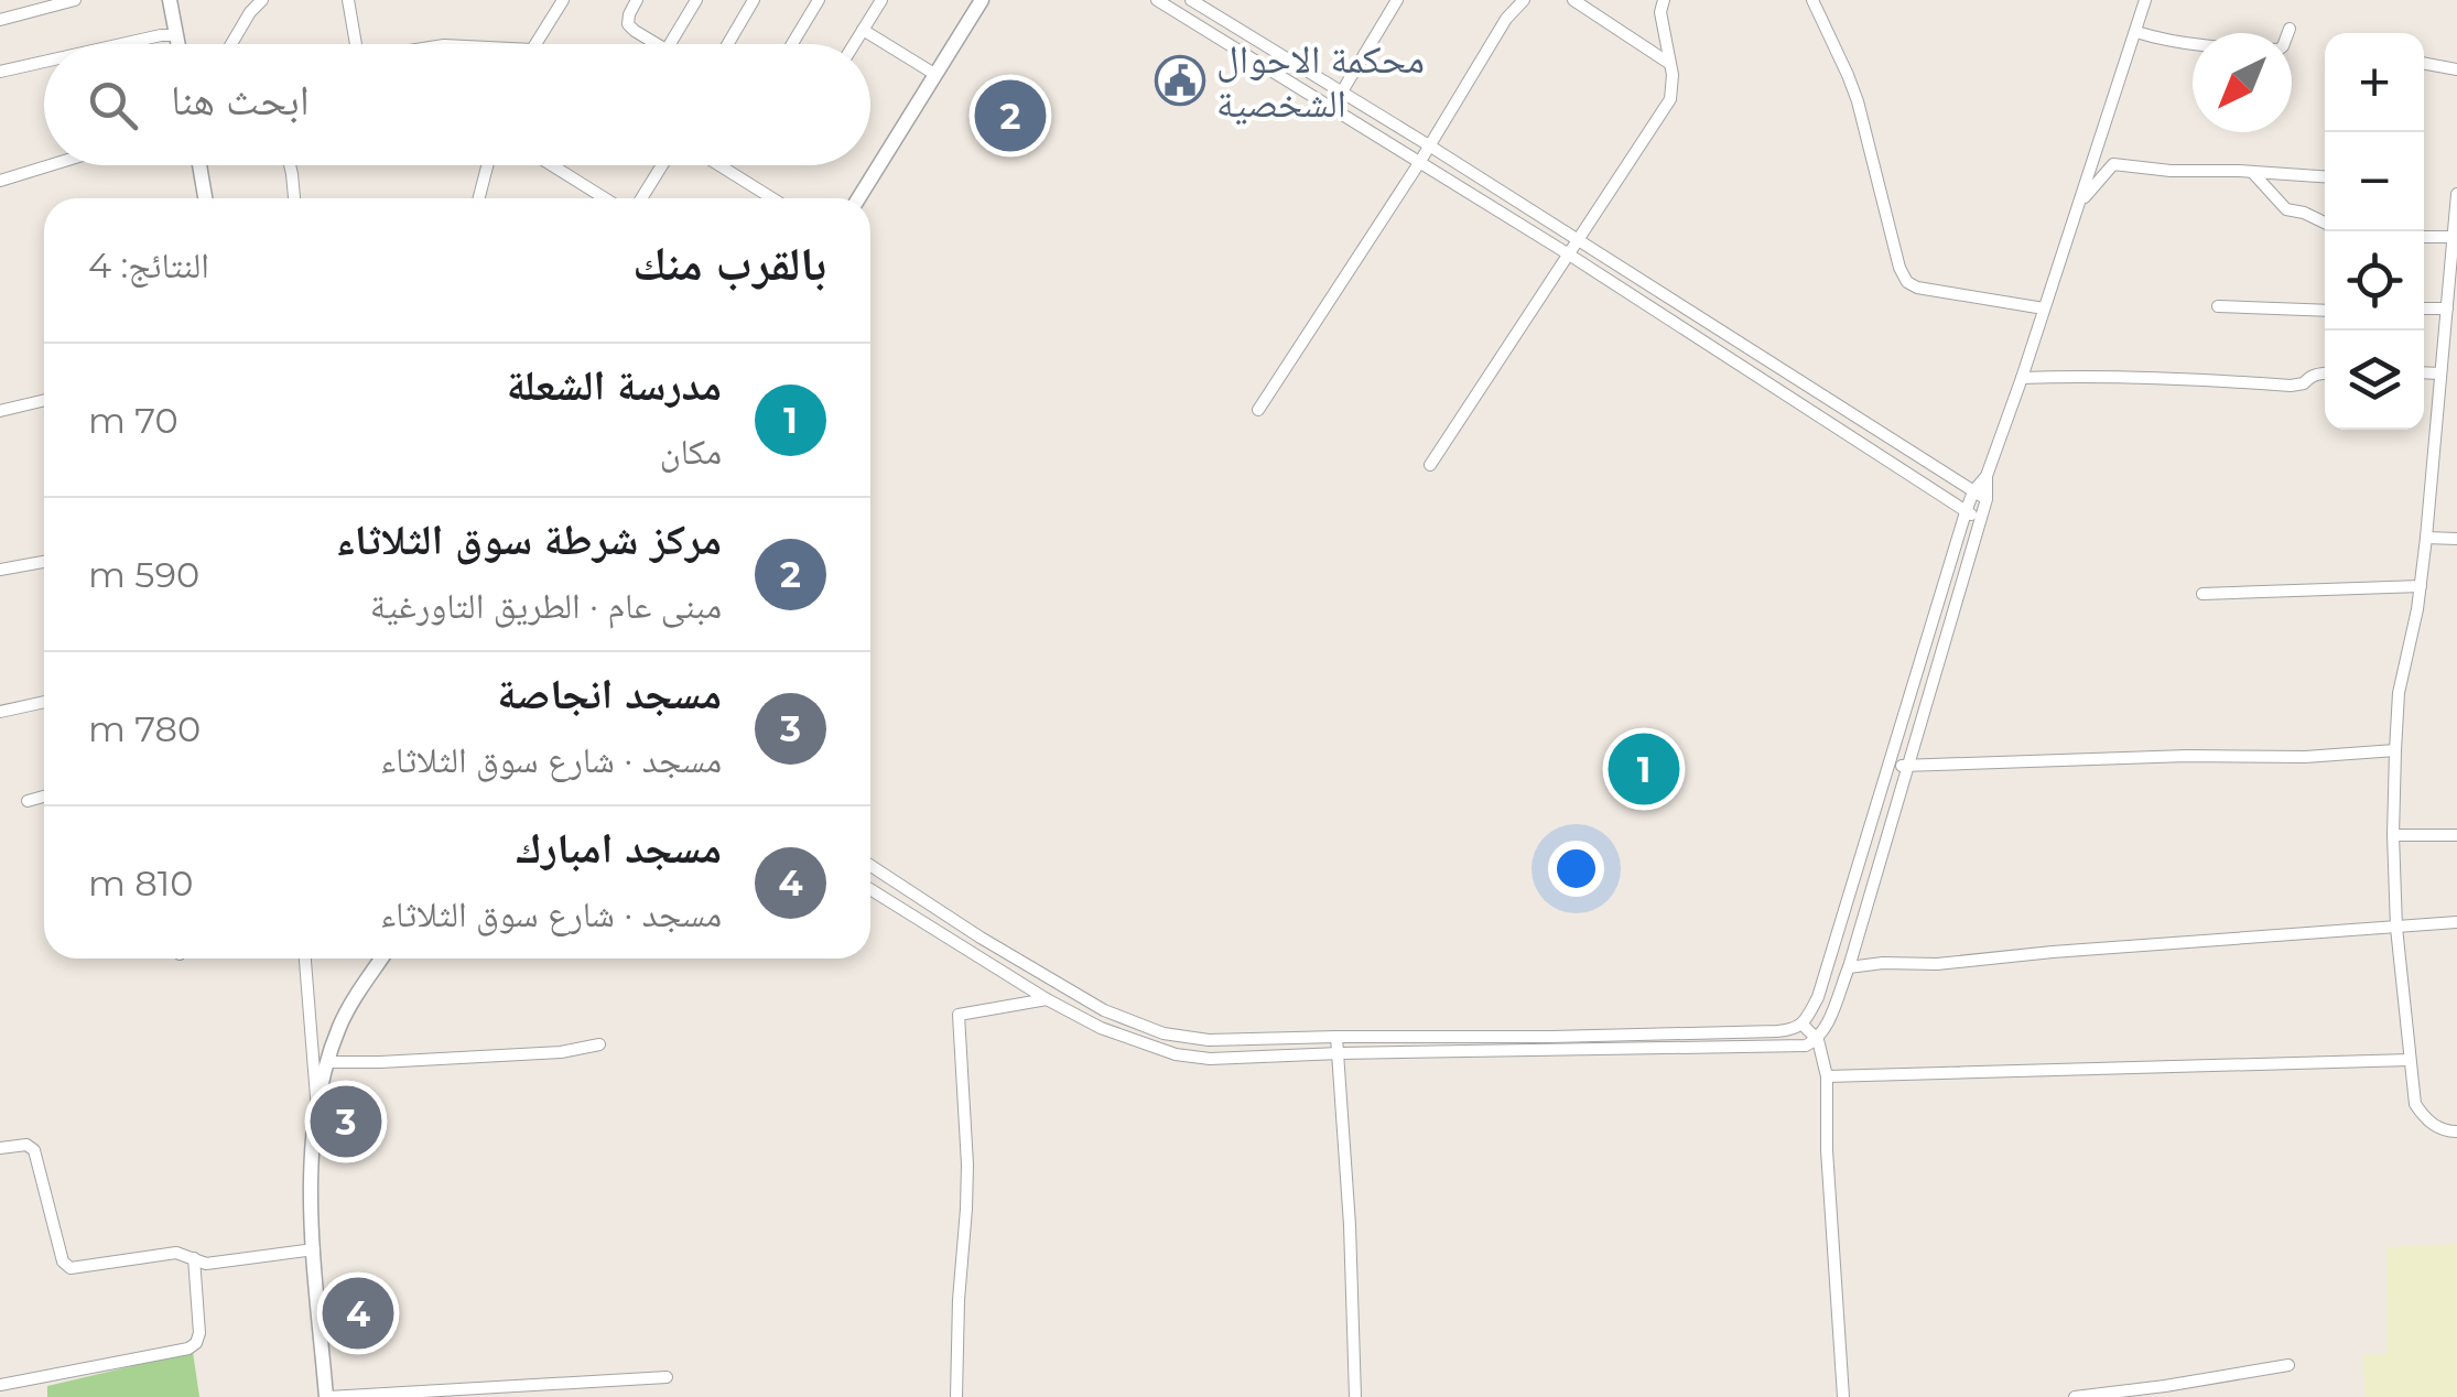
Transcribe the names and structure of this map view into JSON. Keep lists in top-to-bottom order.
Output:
{
  "places": {
    "public building": ["محكمة الاحوال الشخصية"]
  },
  "north": "bottom left",
  "page": {
    "map_buttons": ["+", "−"],
    "search": "ابحث هنا",
    "pins": [
      "2",
      "1",
      "3",
      "4"
    ],
    "heading": ["بالقرب منك", "النتائج: 4"],
    "list": [
      {
        "mark": "1",
        "name": "مدرسة الشعلة",
        "note": "مكان",
        "value": "70 m"
      },
      {
        "mark": "2",
        "name": "مركز شرطة سوق الثلاثاء",
        "note": "مبنى عام · الطريق التاورغية",
        "value": "590 m"
      },
      {
        "mark": "3",
        "name": "مسجد انجاصة",
        "note": "مسجد · شارع سوق الثلاثاء",
        "value": "780 m"
      },
      {
        "mark": "4",
        "name": "مسجد امبارك",
        "note": "مسجد · شارع سوق الثلاثاء",
        "value": "810 m"
      }
    ]
  }
}
